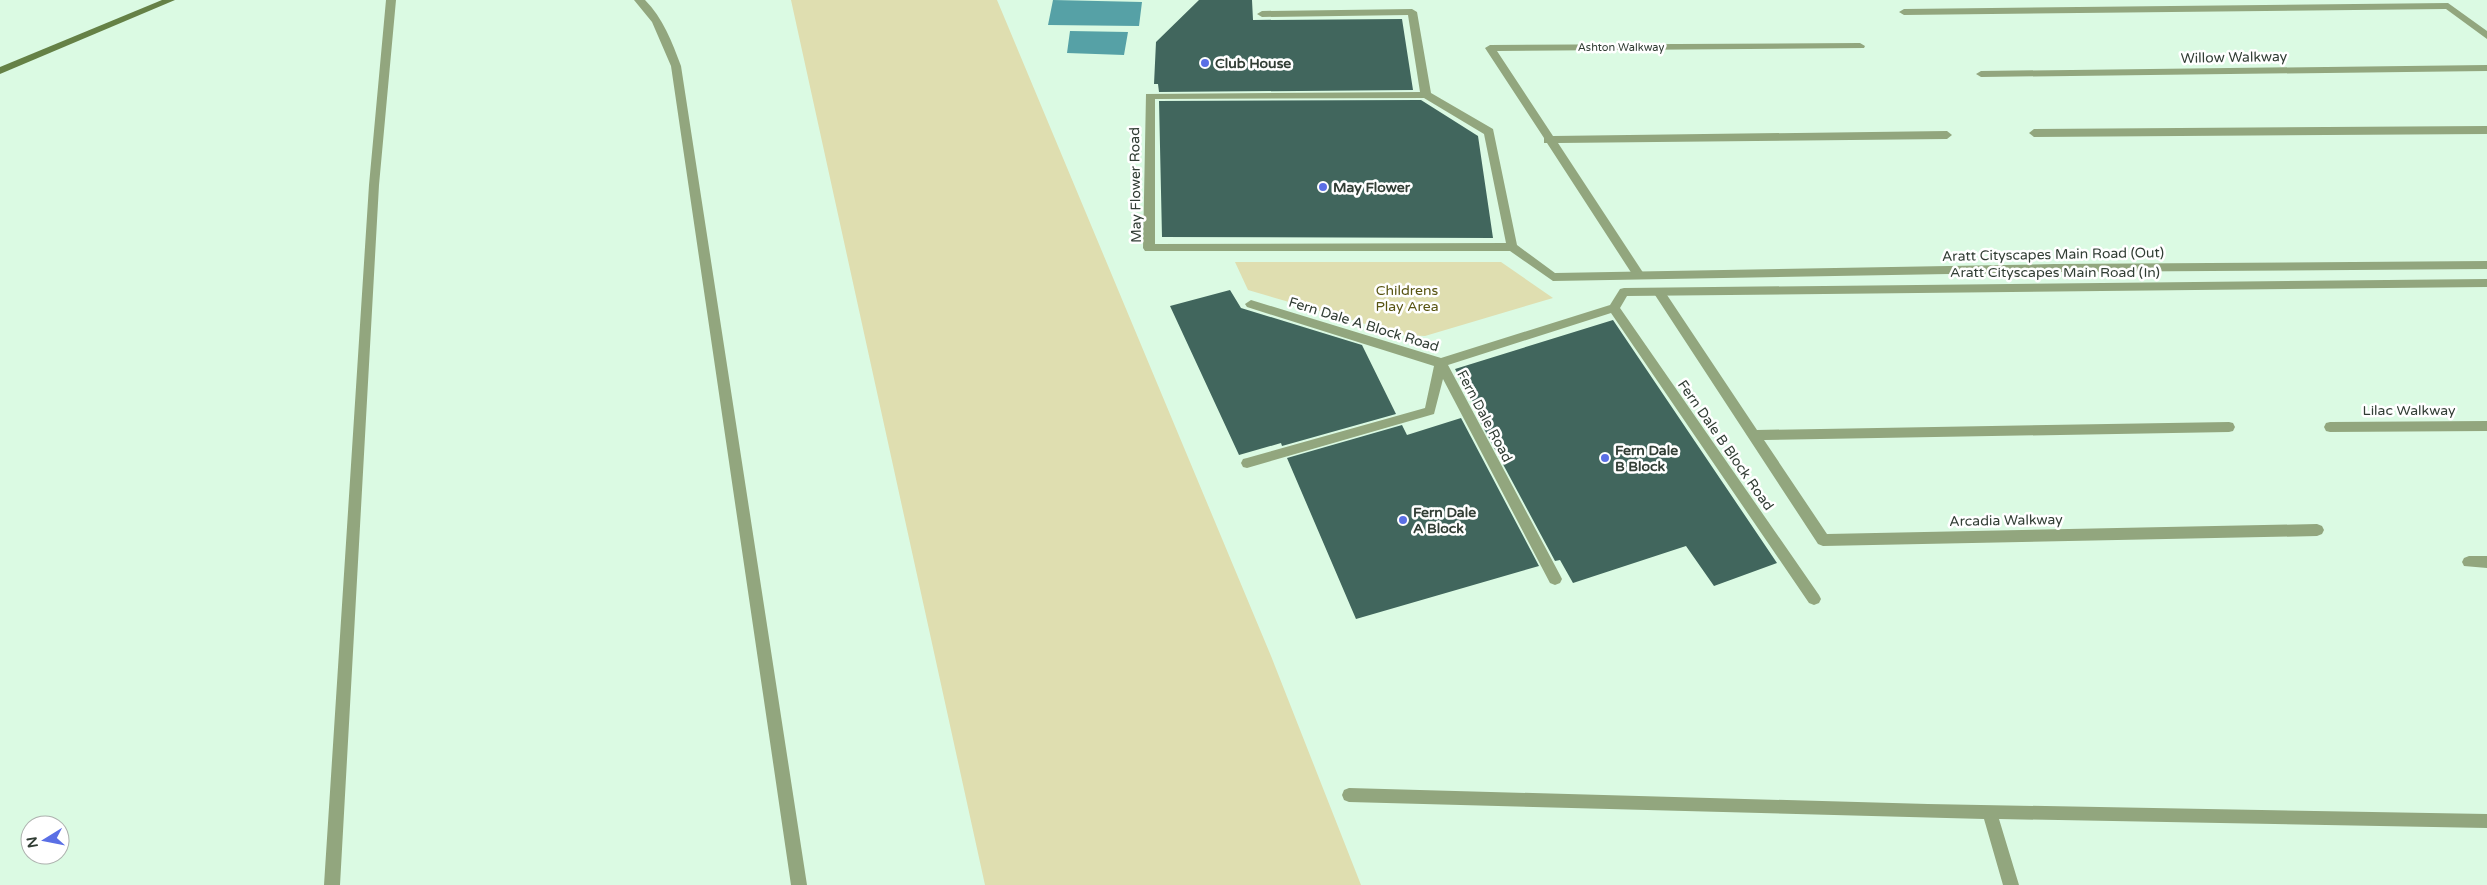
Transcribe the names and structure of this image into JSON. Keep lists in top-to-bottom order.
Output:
{
  "streets": {
    "street": [
      "Ashton Walkway",
      "Willow Walkway",
      "May Flower Road",
      "Aratt Cityscapes Main Road (Out)",
      "Aratt Cityscapes Main Road (In)",
      "Fern Dale A Block Road",
      "Lilac Walkway",
      "Fern Dale Road",
      "Fern Dale B Block Road",
      "Arcadia Walkway"
    ]
  },
  "crossings": [
    ["Ashton Walkway", "Aratt Cityscapes Main Road (Out)"],
    ["Aratt Cityscapes Main Road (In)", "Arcadia Walkway"],
    ["Fern Dale A Block Road", "Fern Dale Road"],
    ["Fern Dale Road", "Fern Dale B Block Road"]
  ],
  "parks": ["Childrens Play Area"],
  "places": [
    "Club House",
    "May Flower",
    "Fern Dale B Block",
    "Fern Dale A Block"
  ],
  "north": "left"
}
